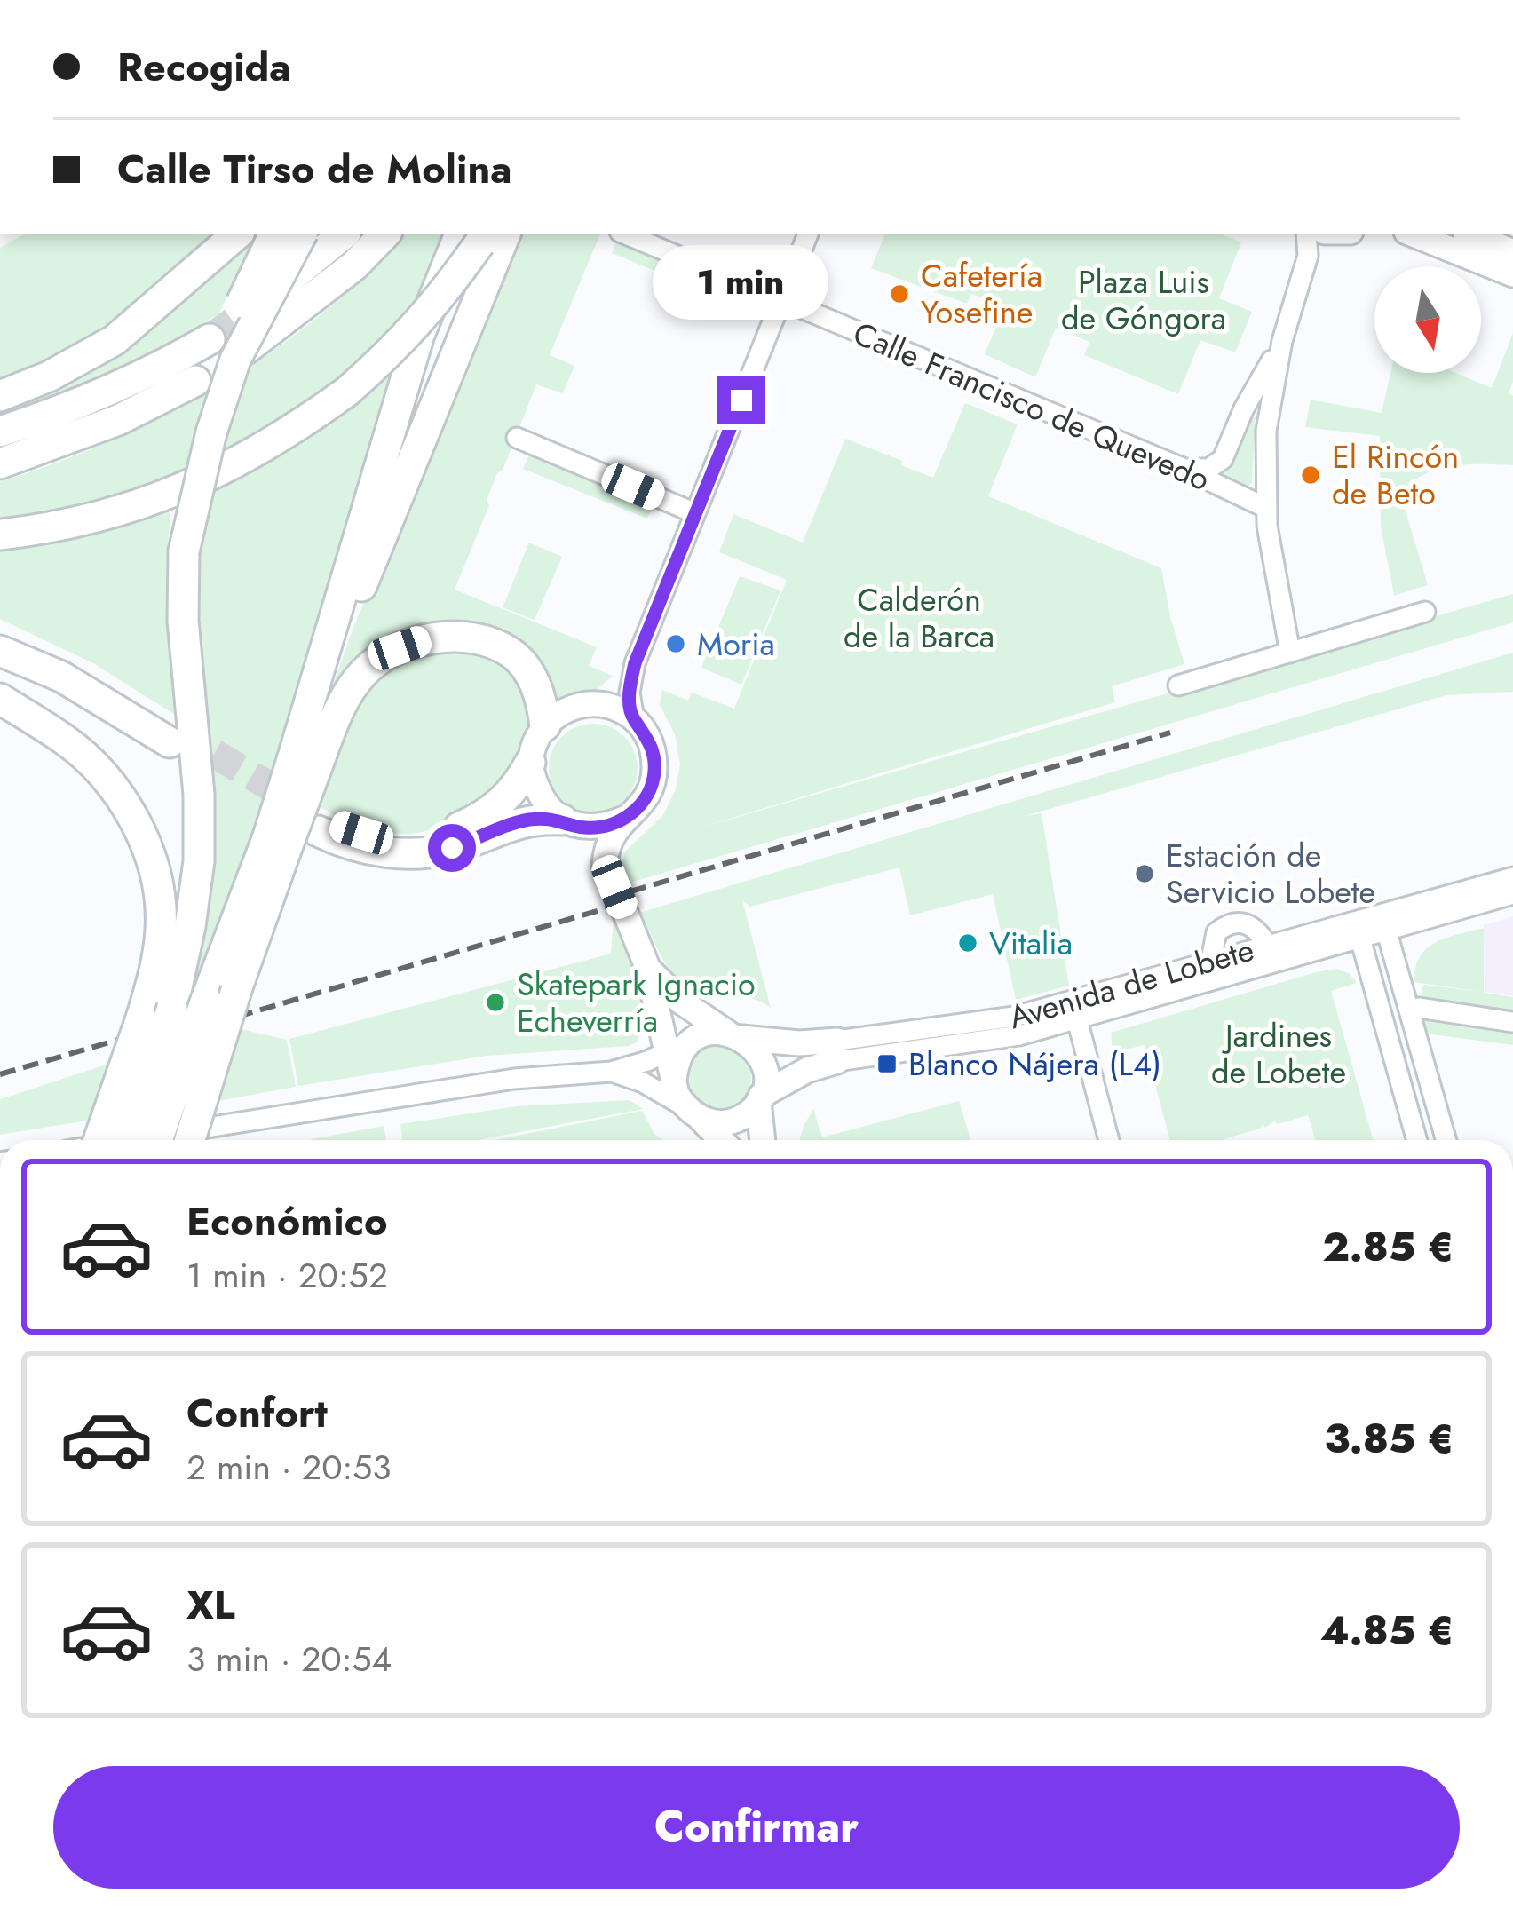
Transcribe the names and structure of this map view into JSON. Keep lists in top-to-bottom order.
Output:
{
  "streets": {
    "main road": ["Avenida de Lobete"],
    "street": ["Calle Francisco de Quevedo"]
  },
  "parks": ["Plaza Luis de Góngora", "Calderón de la Barca", "Jardines de Lobete"],
  "places": {
    "other": [
      "Cafetería Yosefine",
      "El Rincón de Beto",
      "Moria",
      "Estación de Servicio Lobete",
      "Vitalia",
      "Skatepark Ignacio Echeverría"
    ],
    "transit": ["Blanco Nájera (L4)"]
  },
  "north": "bottom",
  "page": {
    "banner": ["Recogida", "Calle Tirso de Molina"],
    "bubble": "1 min",
    "list": [
      {
        "name": "Económico",
        "note": "1 min · 20:52",
        "value": "2.85 €"
      },
      {
        "name": "Confort",
        "note": "2 min · 20:53",
        "value": "3.85 €"
      },
      {
        "name": "XL",
        "note": "3 min · 20:54",
        "value": "4.85 €"
      }
    ],
    "buttons": "Confirmar"
  }
}
